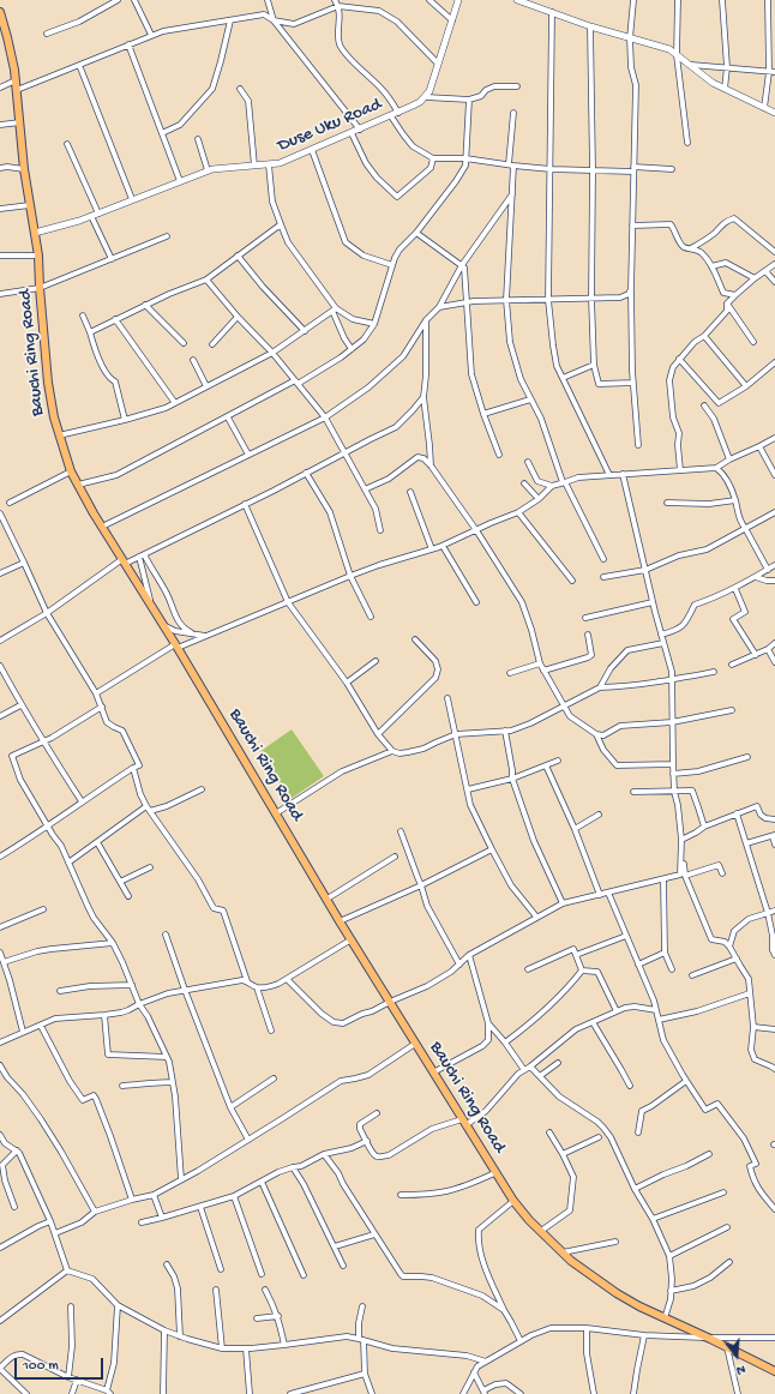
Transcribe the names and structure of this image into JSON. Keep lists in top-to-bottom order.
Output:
{
  "streets": {
    "main road": ["Bauchi Ring Road"],
    "street": ["Duse Uku Road"]
  },
  "crossings": [
    ["Duse Uku Road", "Bauchi Ring Road"]
  ],
  "scale_bar": "100 m",
  "north": "bottom"
}
